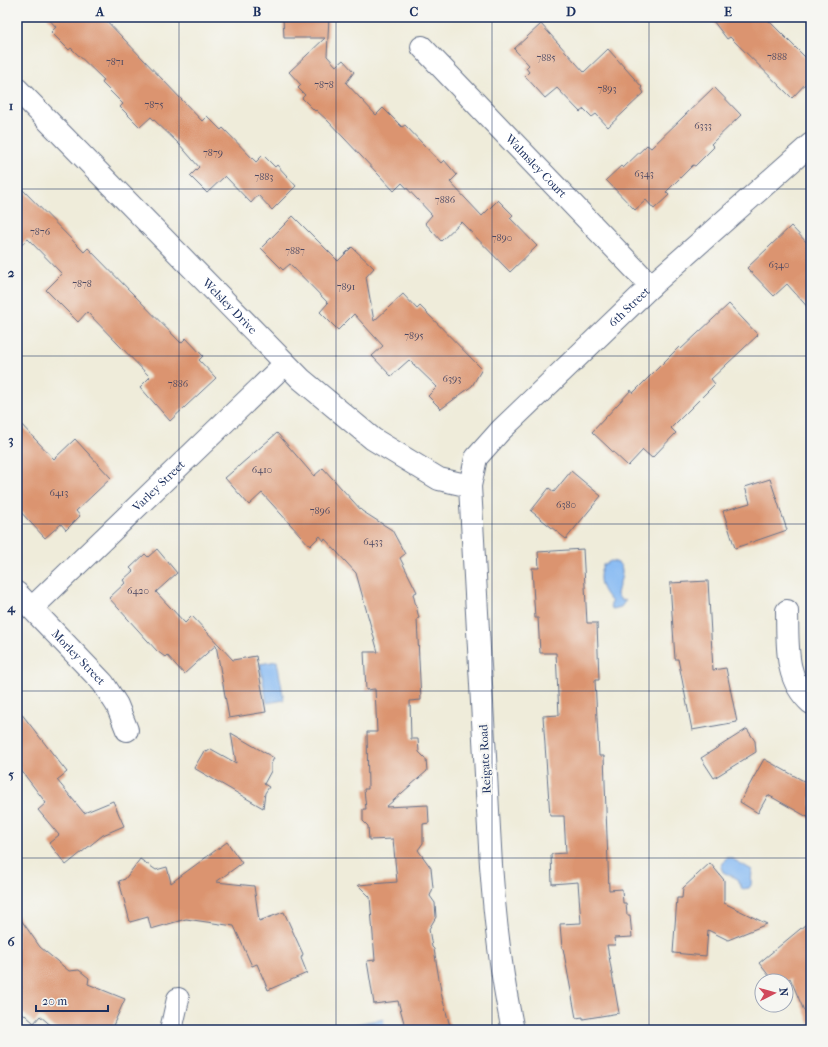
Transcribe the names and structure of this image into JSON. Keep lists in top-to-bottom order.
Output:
{
  "streets": {
    "street": [
      "Walmsley Court",
      "Welsley Drive",
      "6th Street",
      "Varley Street",
      "Morley Street",
      "Reigate Road"
    ]
  },
  "crossings": [
    ["Walmsley Court", "6th Street"],
    ["Welsley Drive", "6th Street"],
    ["Welsley Drive", "Varley Street"],
    ["Welsley Drive", "Reigate Road"],
    ["6th Street", "Reigate Road"],
    ["Varley Street", "Morley Street"]
  ],
  "house_numbers": [
    "7888",
    "7885",
    "7871",
    "7878",
    "7893",
    "7875",
    "6333",
    "7879",
    "6343",
    "7883",
    "7886",
    "7876",
    "7890",
    "7887",
    "6340",
    "7878",
    "7891",
    "7895",
    "6393",
    "7886",
    "6410",
    "6413",
    "6380",
    "7896",
    "6433",
    "6420"
  ],
  "scale_bar": "20 m",
  "north": "right",
  "grid": {
    "columns": [
      "A",
      "B",
      "C",
      "D",
      "E"
    ],
    "rows": [
      "1",
      "2",
      "3",
      "4",
      "5",
      "6"
    ]
  }
}
